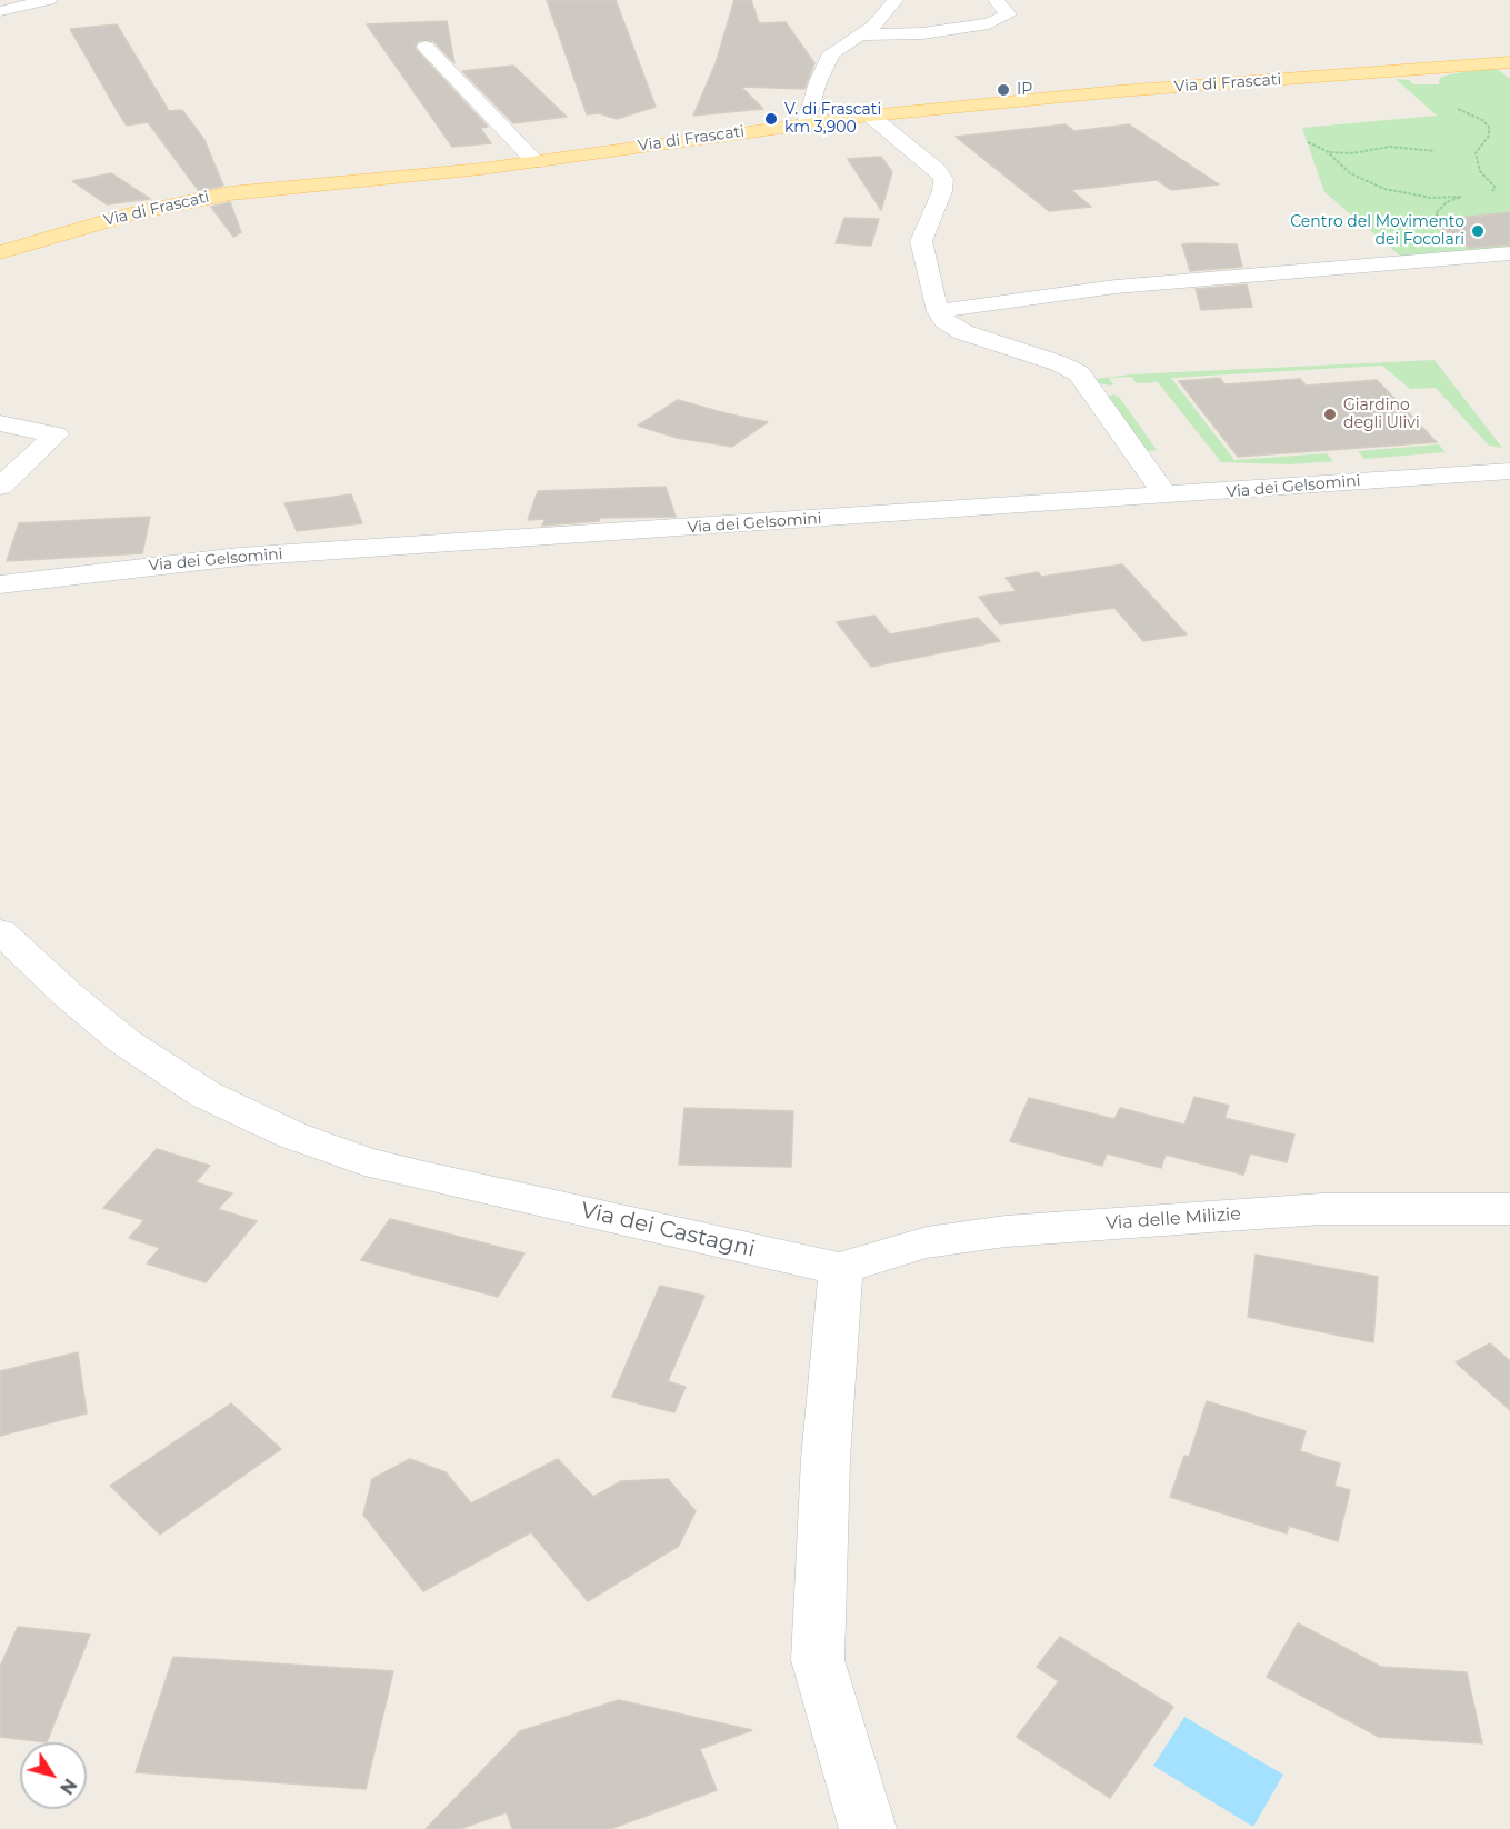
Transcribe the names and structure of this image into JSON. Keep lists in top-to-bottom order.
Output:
{
  "streets": {
    "main road": ["Via di Frascati"],
    "street": ["Via dei Gelsomini", "Via delle Milizie", "Via dei Castagni"]
  },
  "crossings": [
    ["Via delle Milizie", "Via dei Castagni"]
  ],
  "places": [
    "IP",
    "V. di Frascati km 3,900",
    "Centro del Movimento dei Focolari",
    "Giardino degli Ulivi"
  ],
  "north": "bottom right"
}
